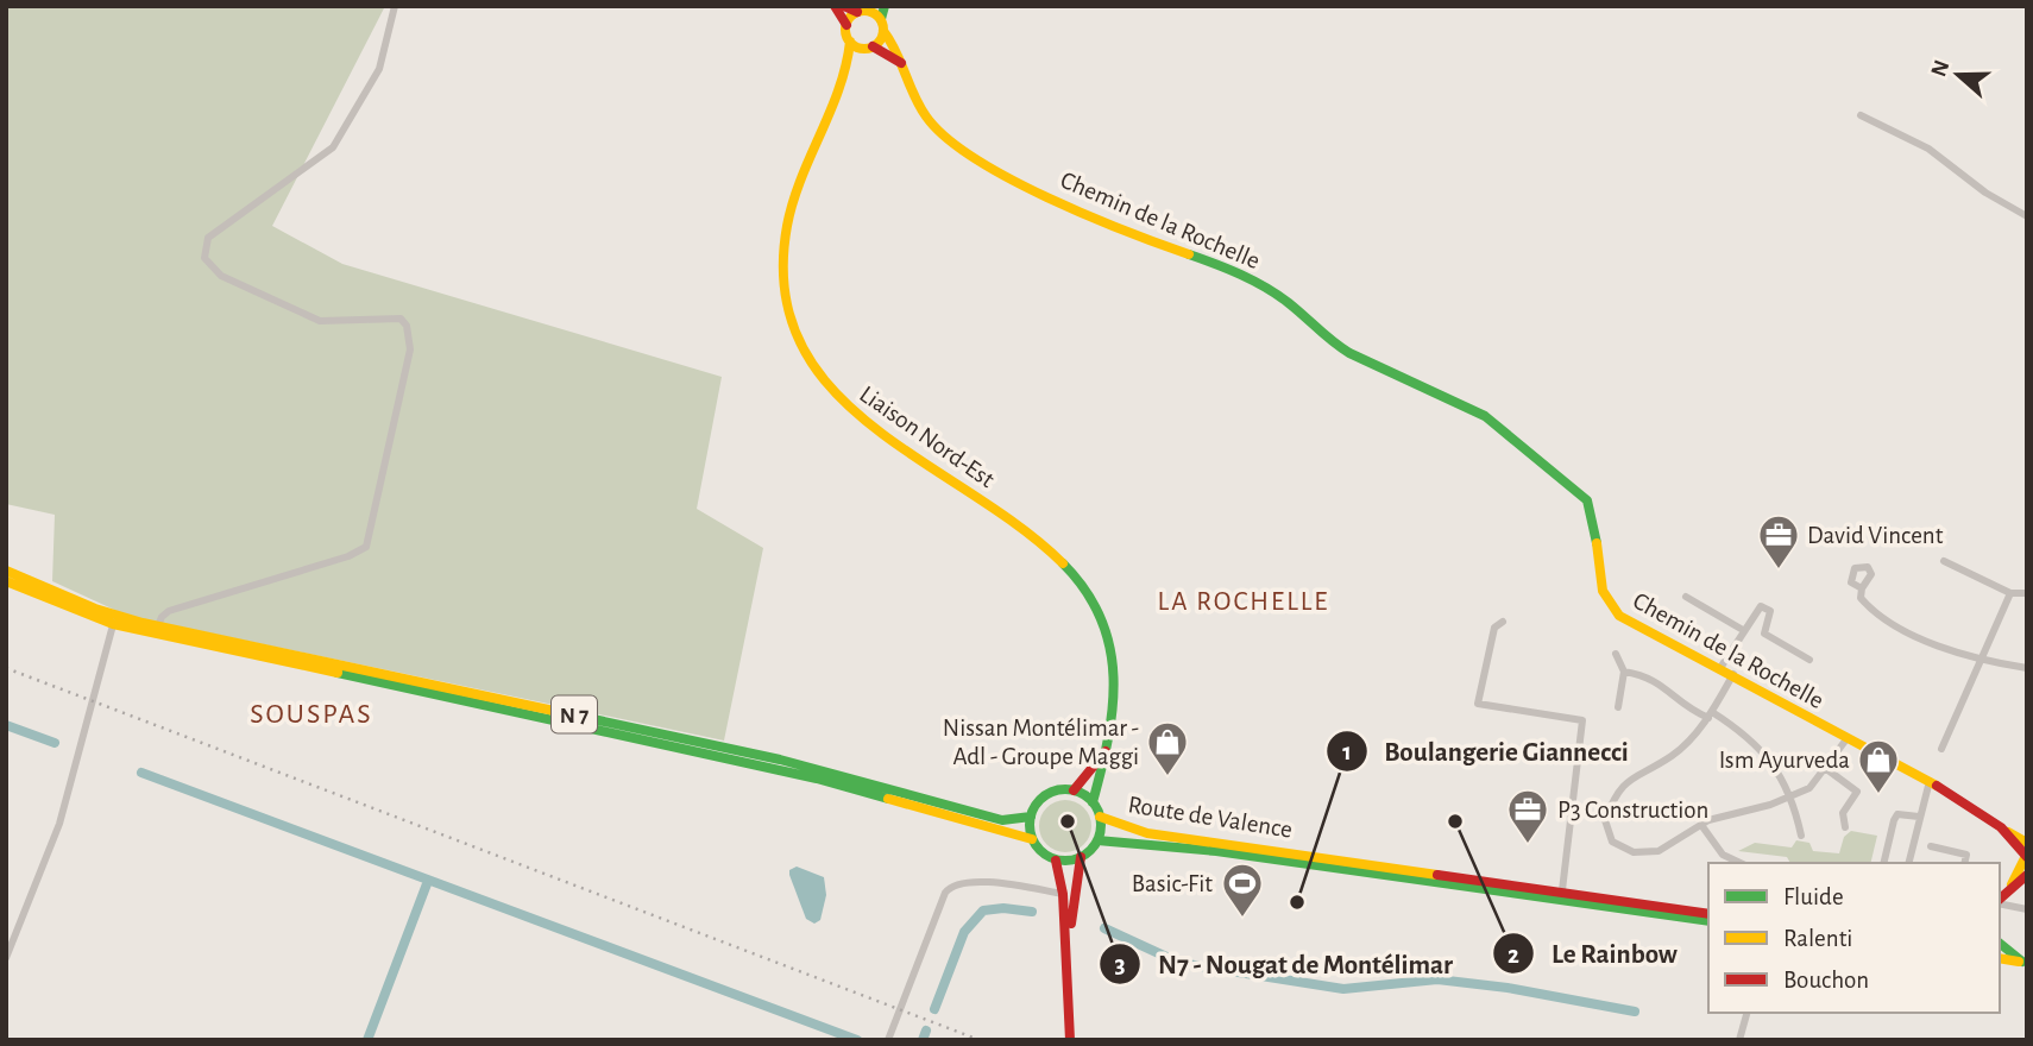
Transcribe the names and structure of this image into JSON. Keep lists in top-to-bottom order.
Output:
{
  "streets": {
    "main road": [
      "Chemin de la Rochelle",
      "Liaison Nord-Est",
      "N 7",
      "Route de Valence"
    ]
  },
  "crossings": [
    ["Chemin de la Rochelle", "Liaison Nord-Est"],
    ["Liaison Nord-Est", "N 7"],
    ["Liaison Nord-Est", "Route de Valence"],
    ["N 7", "Route de Valence"]
  ],
  "districts": ["LA ROCHELLE", "SOUSPAS"],
  "places": {
    "office": ["David Vincent", "P3 Construction"],
    "shop": ["Nissan Montélimar - Adl - Groupe Maggi", "Ism Ayurveda"],
    "other": ["N7 - Nougat de Montélimar", "Le Rainbow", "Boulangerie Giannecci"],
    "sports": ["Basic-Fit"]
  },
  "legend": ["Fluide", "Ralenti", "Bouchon"],
  "north": "left"
}
